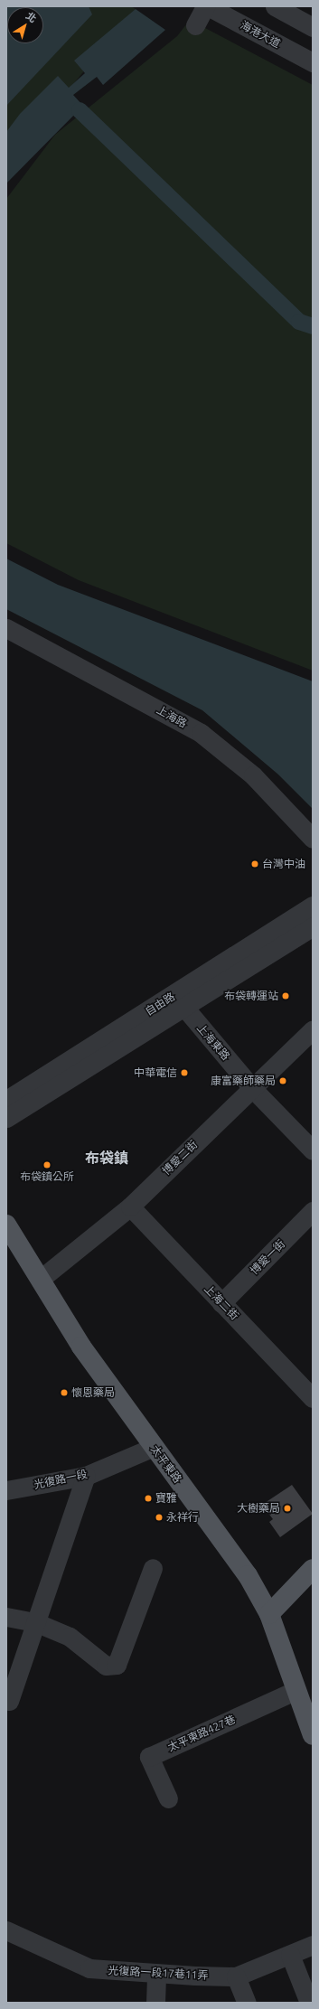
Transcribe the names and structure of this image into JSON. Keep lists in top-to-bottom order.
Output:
{
  "streets": {
    "main road": ["太平東路"],
    "street": [
      "海港大道",
      "上海路",
      "自由路",
      "上海東路",
      "博愛二街",
      "博愛一街",
      "上海二街",
      "光復路一段",
      "太平東路427巷",
      "光復路一段17巷11弄"
    ]
  },
  "crossings": [
    ["自由路", "上海東路"],
    ["上海東路", "博愛二街"],
    ["博愛二街", "上海二街"],
    ["博愛二街", "太平東路"],
    ["博愛一街", "上海二街"],
    ["太平東路", "光復路一段"],
    ["太平東路", "太平東路427巷"]
  ],
  "districts": ["布袋鎮"],
  "places": [
    "台灣中油",
    "布袋轉運站",
    "中華電信",
    "康富藥師藥局",
    "布袋鎮公所",
    "懷恩藥局",
    "寶雅",
    "大樹藥局",
    "永祥行"
  ],
  "north": "top right"
}
